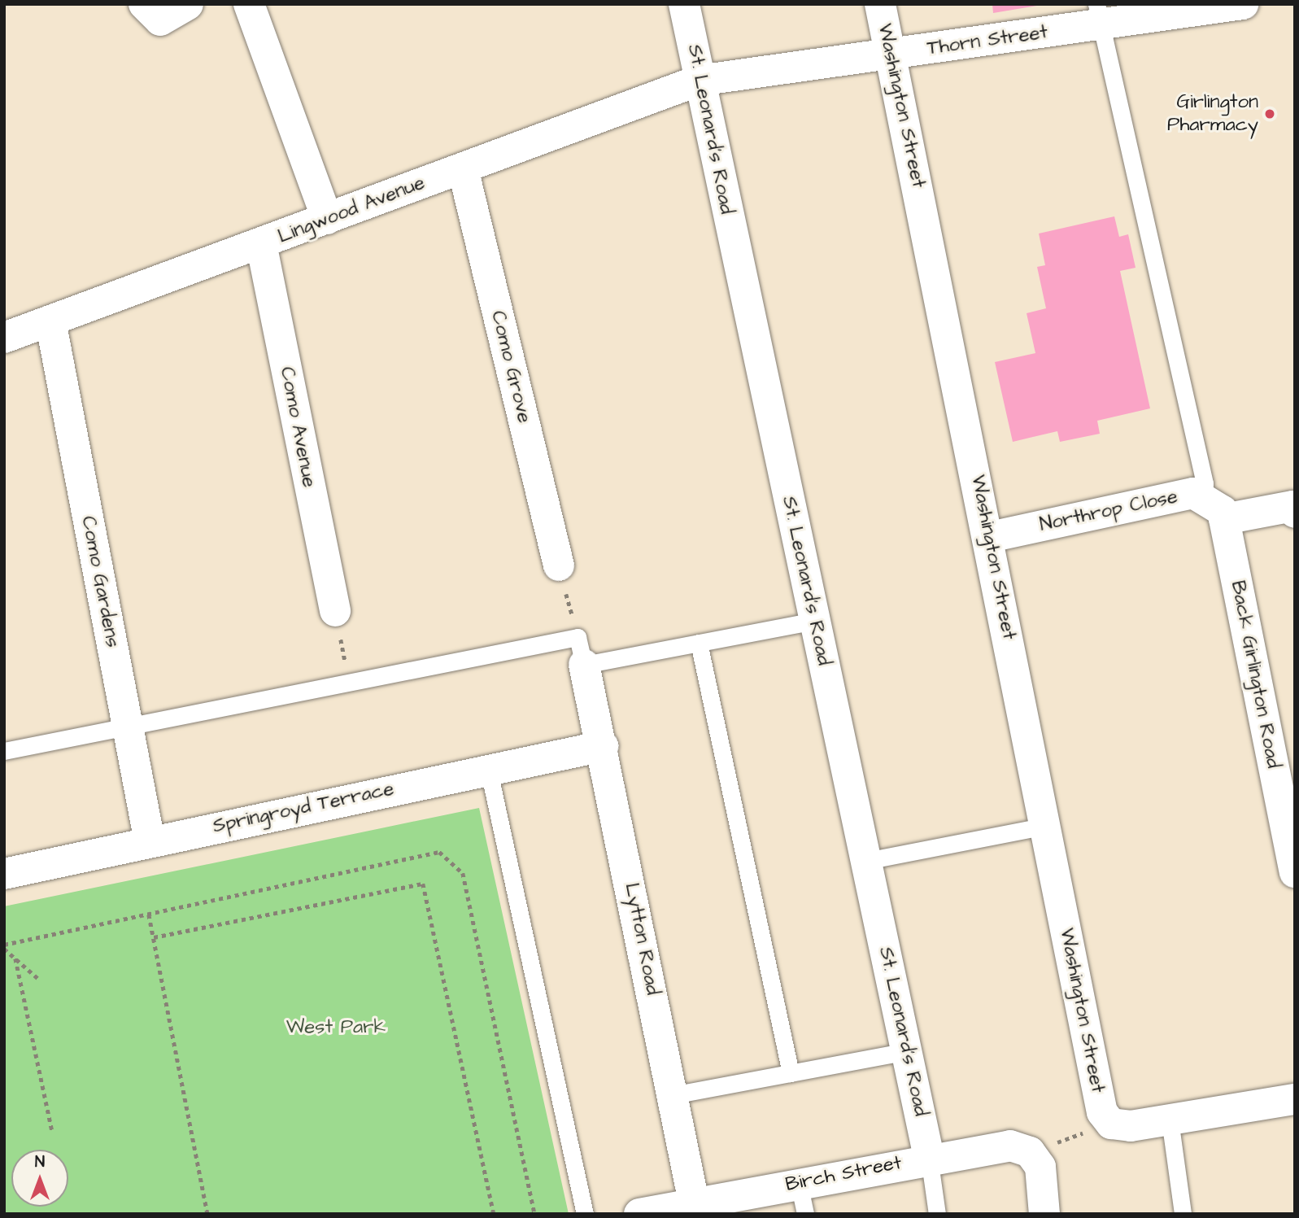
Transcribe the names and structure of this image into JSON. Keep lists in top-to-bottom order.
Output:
{
  "streets": {
    "street": [
      "Thorn Street",
      "Washington Street",
      "St. Leonard's Road",
      "Lingwood Avenue",
      "Como Grove",
      "Como Avenue",
      "Northrop Close",
      "Como Gardens",
      "Back Girlington Road",
      "Springroyd Terrace",
      "Lytton Road",
      "Birch Street"
    ]
  },
  "crossings": [
    ["Thorn Street", "Washington Street"],
    ["Thorn Street", "St. Leonard's Road"],
    ["Thorn Street", "Lingwood Avenue"],
    ["Washington Street", "Northrop Close"],
    ["St. Leonard's Road", "Lingwood Avenue"],
    ["St. Leonard's Road", "Birch Street"],
    ["Lingwood Avenue", "Como Grove"],
    ["Lingwood Avenue", "Como Avenue"],
    ["Lingwood Avenue", "Como Gardens"],
    ["Northrop Close", "Back Girlington Road"],
    ["Como Gardens", "Springroyd Terrace"],
    ["Springroyd Terrace", "Lytton Road"],
    ["Lytton Road", "Birch Street"]
  ],
  "parks": ["West Park"],
  "places": ["Girlington Pharmacy"],
  "north": "top"
}
